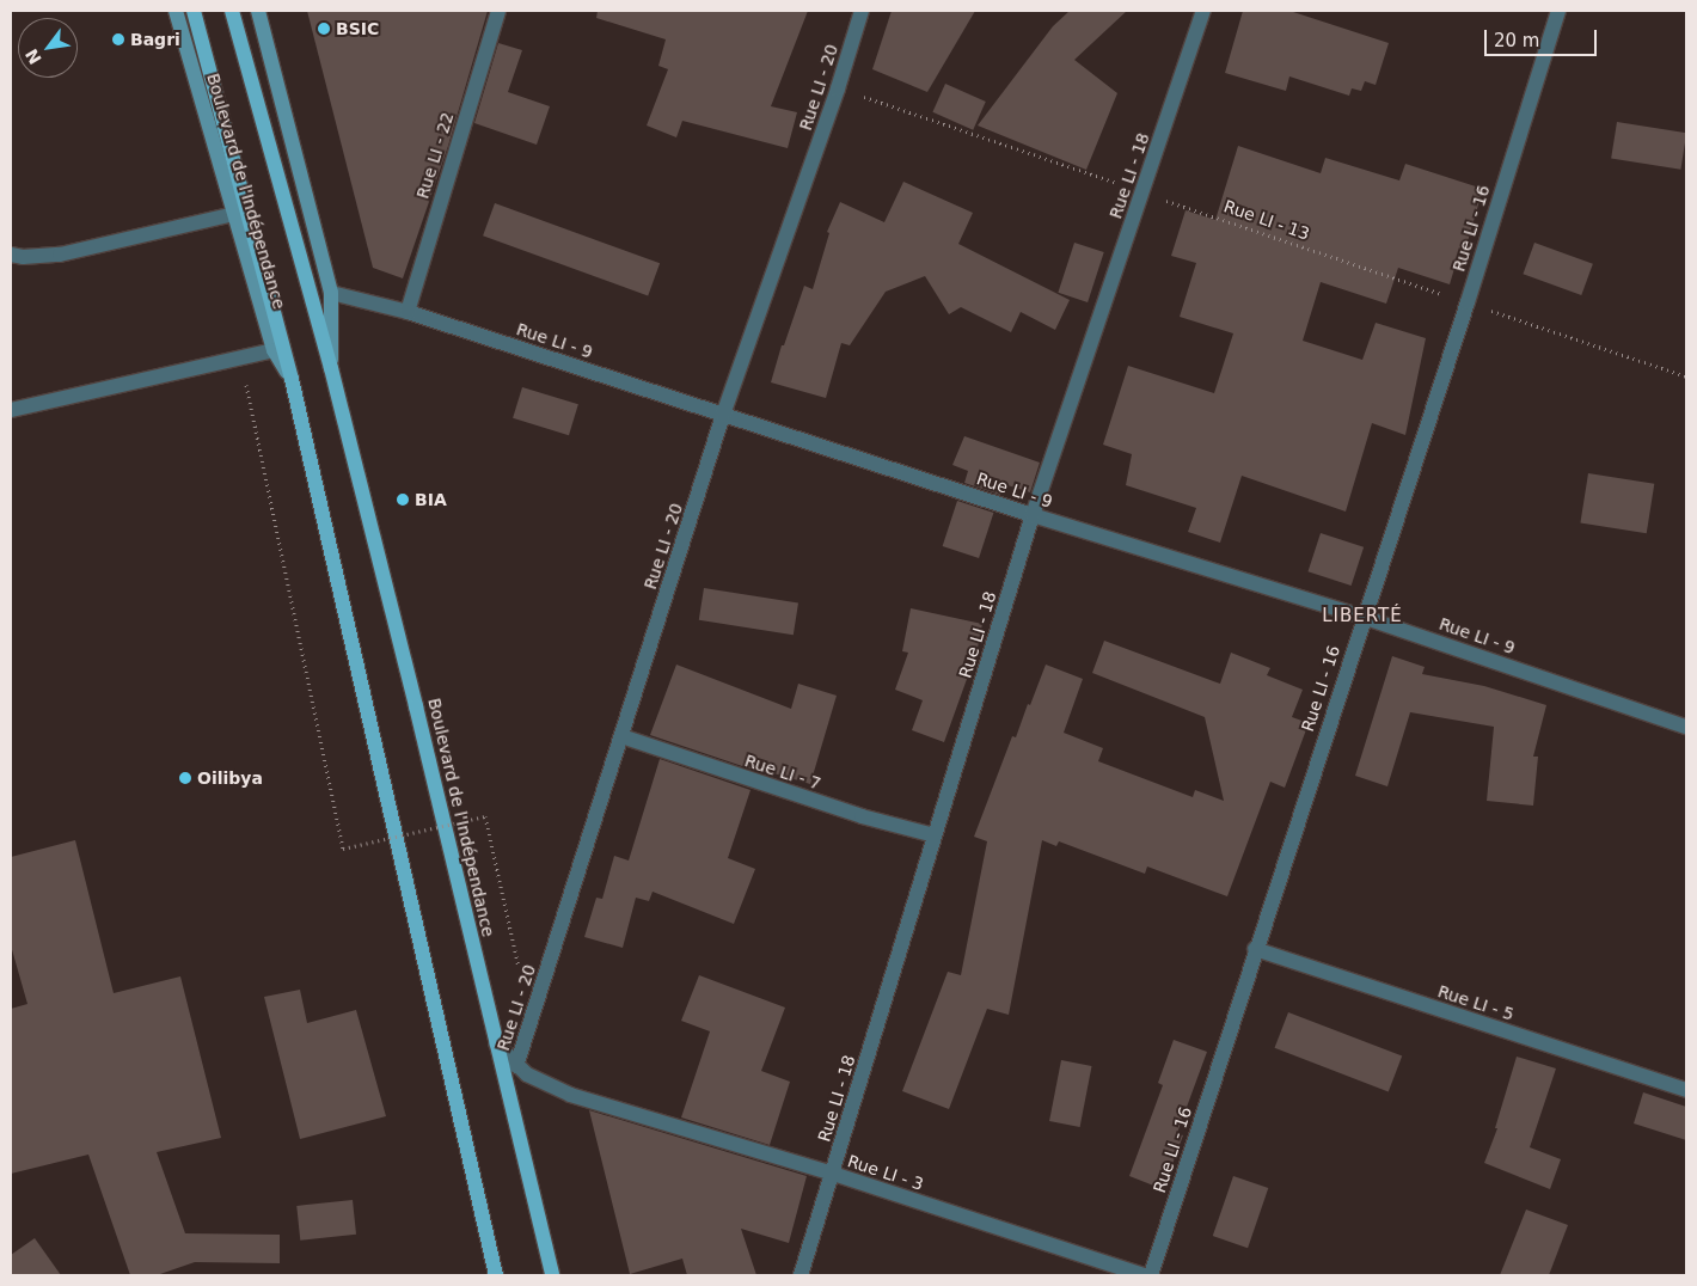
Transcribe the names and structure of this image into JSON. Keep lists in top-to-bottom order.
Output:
{
  "streets": {
    "main road": ["Boulevard de l'Indépendance"],
    "street": [
      "Rue LI - 20",
      "Rue LI - 22",
      "Rue LI - 18",
      "Rue LI - 16",
      "Rue LI - 9",
      "Rue LI - 7",
      "Rue LI - 5",
      "Rue LI - 3"
    ],
    "path": ["Rue LI - 13"]
  },
  "crossings": [
    ["Rue LI - 20", "Boulevard de l'Indépendance"],
    ["Rue LI - 20", "Rue LI - 13"],
    ["Rue LI - 20", "Rue LI - 9"],
    ["Rue LI - 20", "Rue LI - 7"],
    ["Rue LI - 20", "Rue LI - 3"],
    ["Rue LI - 22", "Rue LI - 9"],
    ["Rue LI - 18", "Rue LI - 13"],
    ["Rue LI - 18", "Rue LI - 9"],
    ["Rue LI - 18", "Rue LI - 7"],
    ["Rue LI - 18", "Rue LI - 3"],
    ["Boulevard de l'Indépendance", "Rue LI - 9"],
    ["Rue LI - 13", "Rue LI - 16"],
    ["Rue LI - 16", "Rue LI - 9"],
    ["Rue LI - 16", "Rue LI - 5"]
  ],
  "districts": ["LIBERTÉ"],
  "places": [
    "BSIC",
    "Bagri",
    "BIA",
    "Oilibya"
  ],
  "scale_bar": "20 m",
  "north": "bottom left"
}
